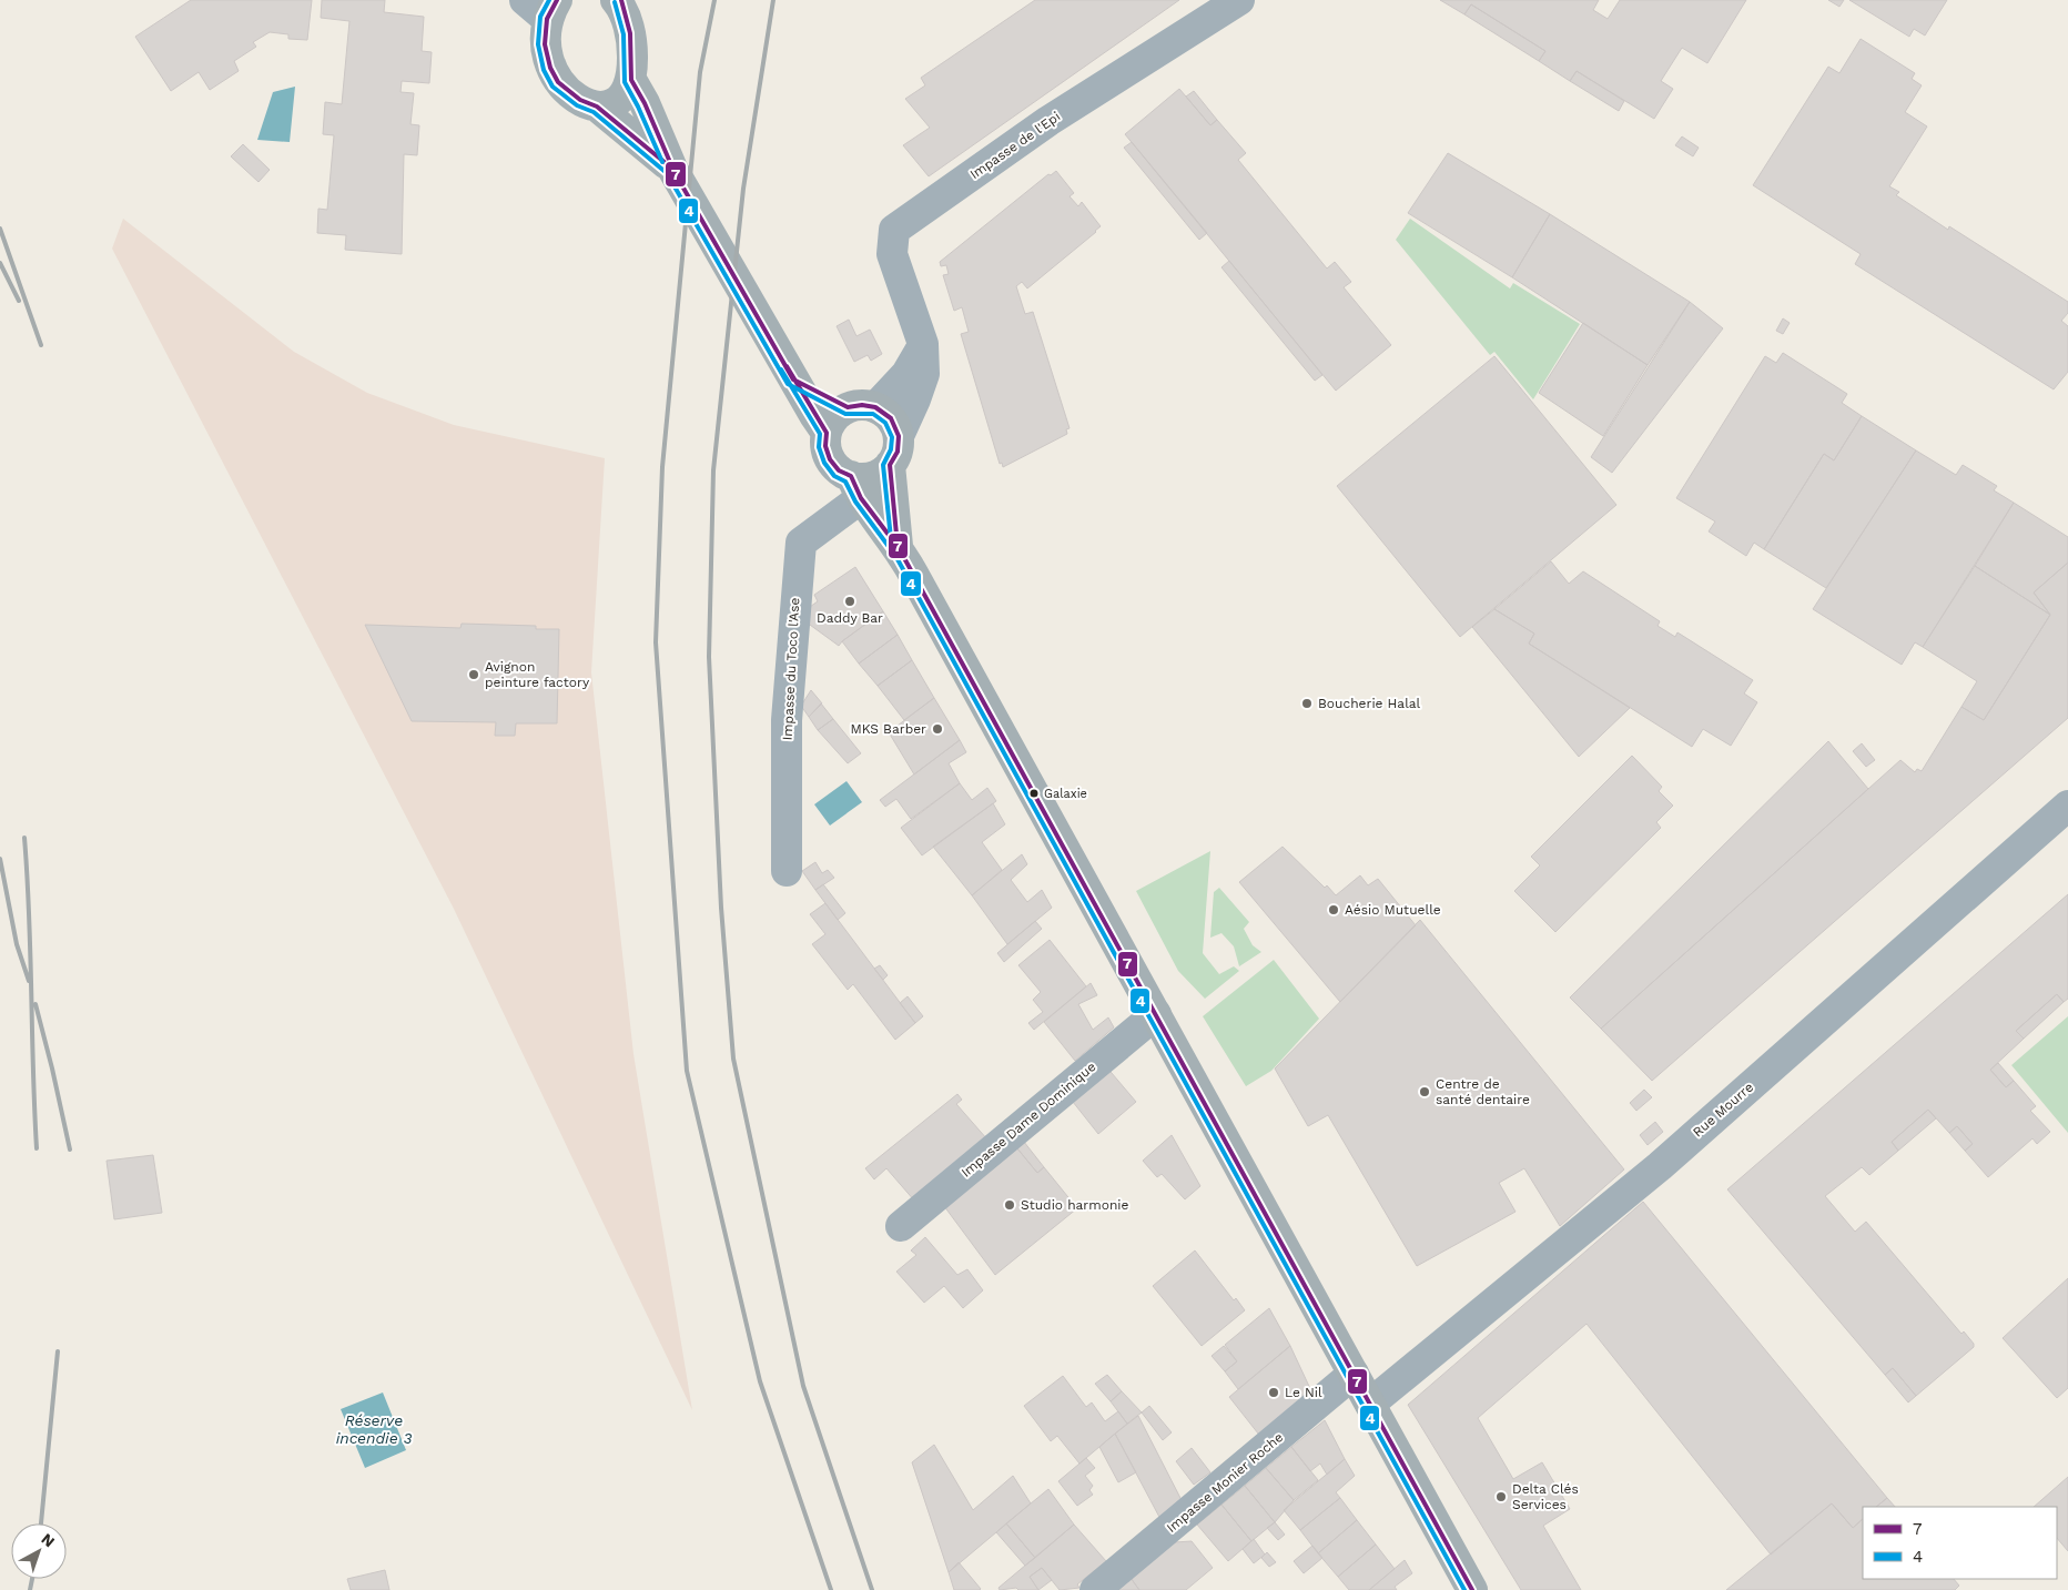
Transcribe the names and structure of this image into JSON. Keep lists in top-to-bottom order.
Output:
{
  "streets": {
    "street": [
      "Impasse de l'Epi",
      "Impasse du Toco l'Ase",
      "Rue Mourre",
      "Impasse Dame Dominique",
      "Impasse Monier Roche"
    ]
  },
  "crossings": [
    ["Impasse de l'Epi", "Impasse du Toco l'Ase"]
  ],
  "water": ["Réserve incendie 3"],
  "places": [
    "Daddy Bar",
    "Avignon peinture factory",
    "Boucherie Halal",
    "MKS Barber",
    "Galaxie",
    "Aésio Mutuelle",
    "Centre de santé dentaire",
    "Studio harmonie",
    "Le Nil",
    "Delta Clés Services"
  ],
  "lines": ["transit line 7", "transit line 4"],
  "legend": ["7", "4"],
  "north": "top right"
}
